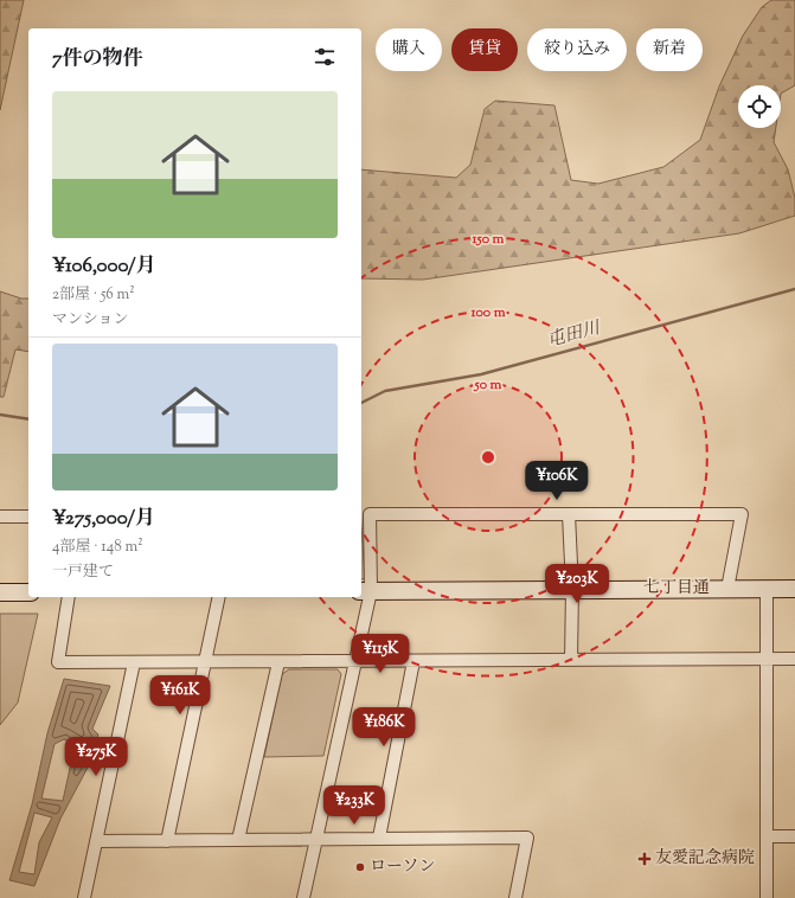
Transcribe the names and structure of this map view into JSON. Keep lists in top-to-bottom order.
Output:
{
  "streets": {
    "street": ["七丁目通"]
  },
  "water": ["屯田川"],
  "places": {
    "health": ["友愛記念病院"],
    "other": ["ローソン"]
  },
  "page": {
    "chip": [
      "購入",
      "賃貸",
      "絞り込み",
      "新着"
    ],
    "heading": "7件の物件",
    "list": [
      {
        "name": "¥106,000/月",
        "note": "2部屋 · 56 m² · マンション"
      },
      {
        "name": "¥275,000/月",
        "note": "4部屋 · 148 m² · 一戸建て"
      }
    ],
    "price": [
      "¥106K",
      "¥203K",
      "¥115K",
      "¥161K",
      "¥186K",
      "¥275K",
      "¥233K"
    ]
  },
  "rings": ["150 m", "100 m", "50 m"]
}
